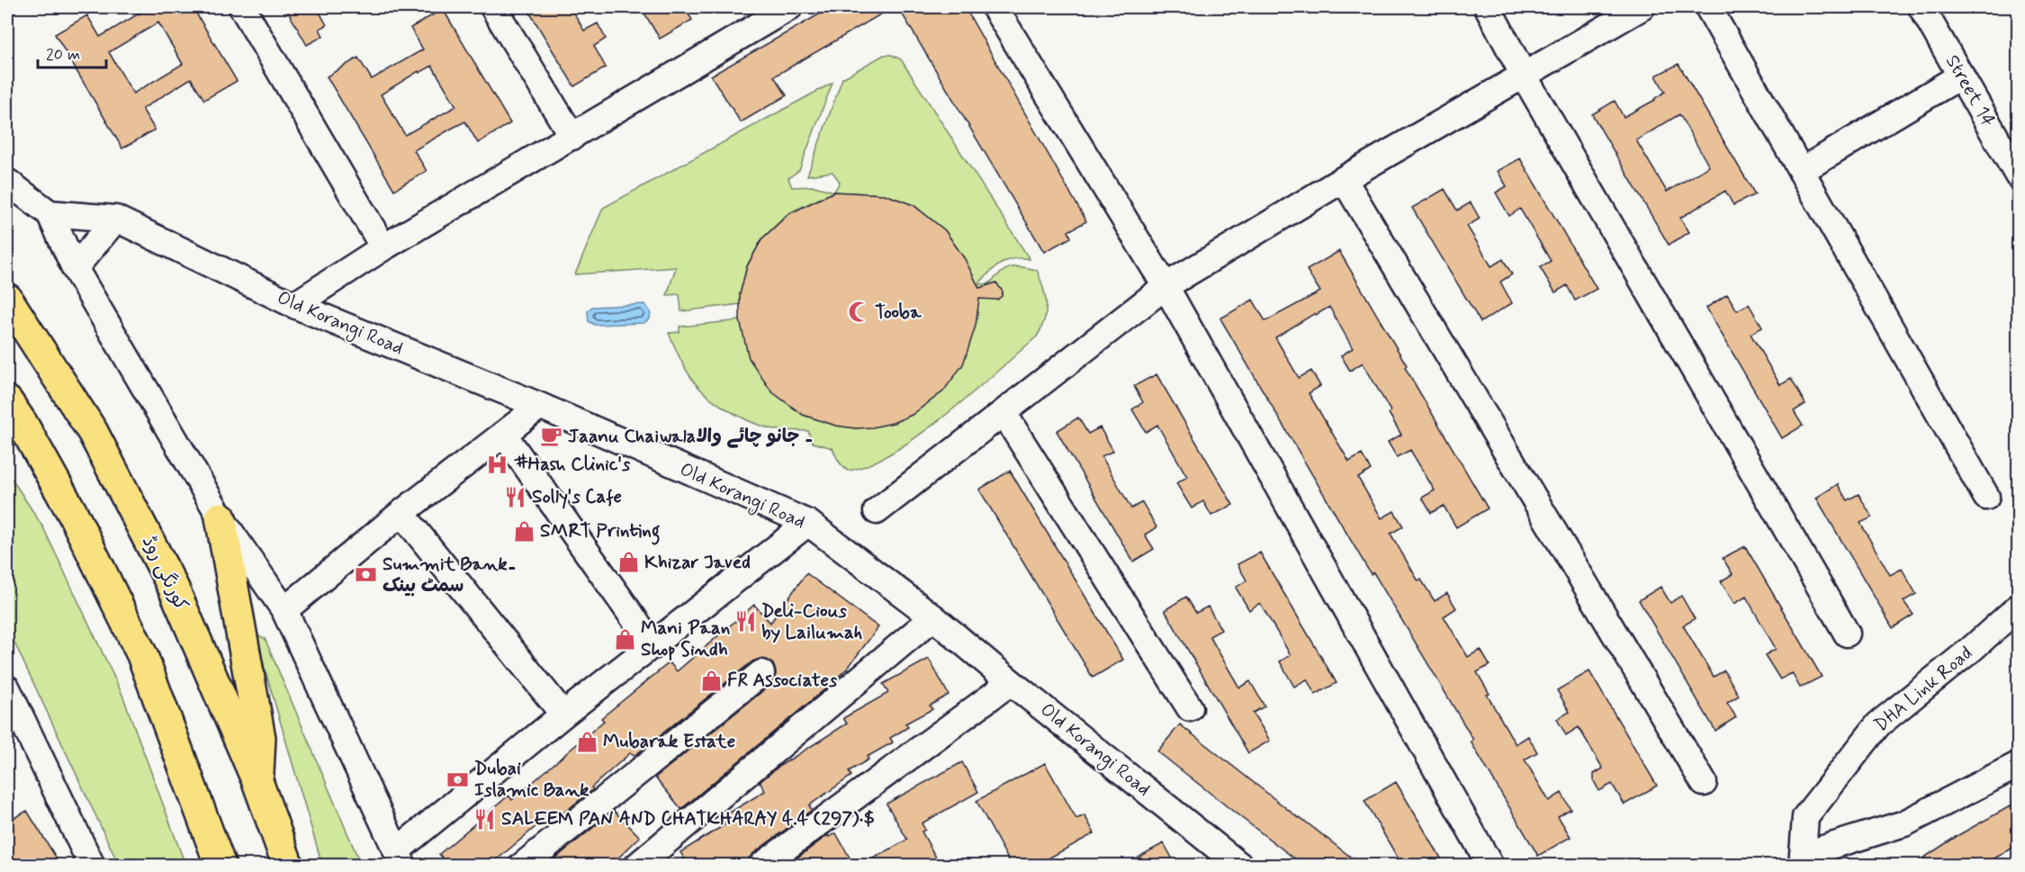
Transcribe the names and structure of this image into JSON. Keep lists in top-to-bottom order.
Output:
{
  "streets": {
    "main road": ["کورنگی روڈ"],
    "street": ["Street 14", "Old Korangi Road", "DHA Link Road"]
  },
  "places": {
    "mosque": ["Tooba"],
    "cafe": ["Jaanu Chaiwala۔ جانو چائے والا"],
    "hospital": ["#Hash Clinic's"],
    "restaurant": ["Solly's Cafe", "Deli-Cious by Lailumah", "SALEEM PAN AND CHATKHARAY 4.4 (297)·$"],
    "shop": [
      "SMRT Printing",
      "Khizar Javed",
      "Mani Paan Shop Sindh",
      "FR Associates",
      "Mubarak Estate"
    ],
    "bank": ["Summit Bank۔ سمٹ بینک", "Dubai Islamic Bank"]
  },
  "scale_bar": "20 m"
}
